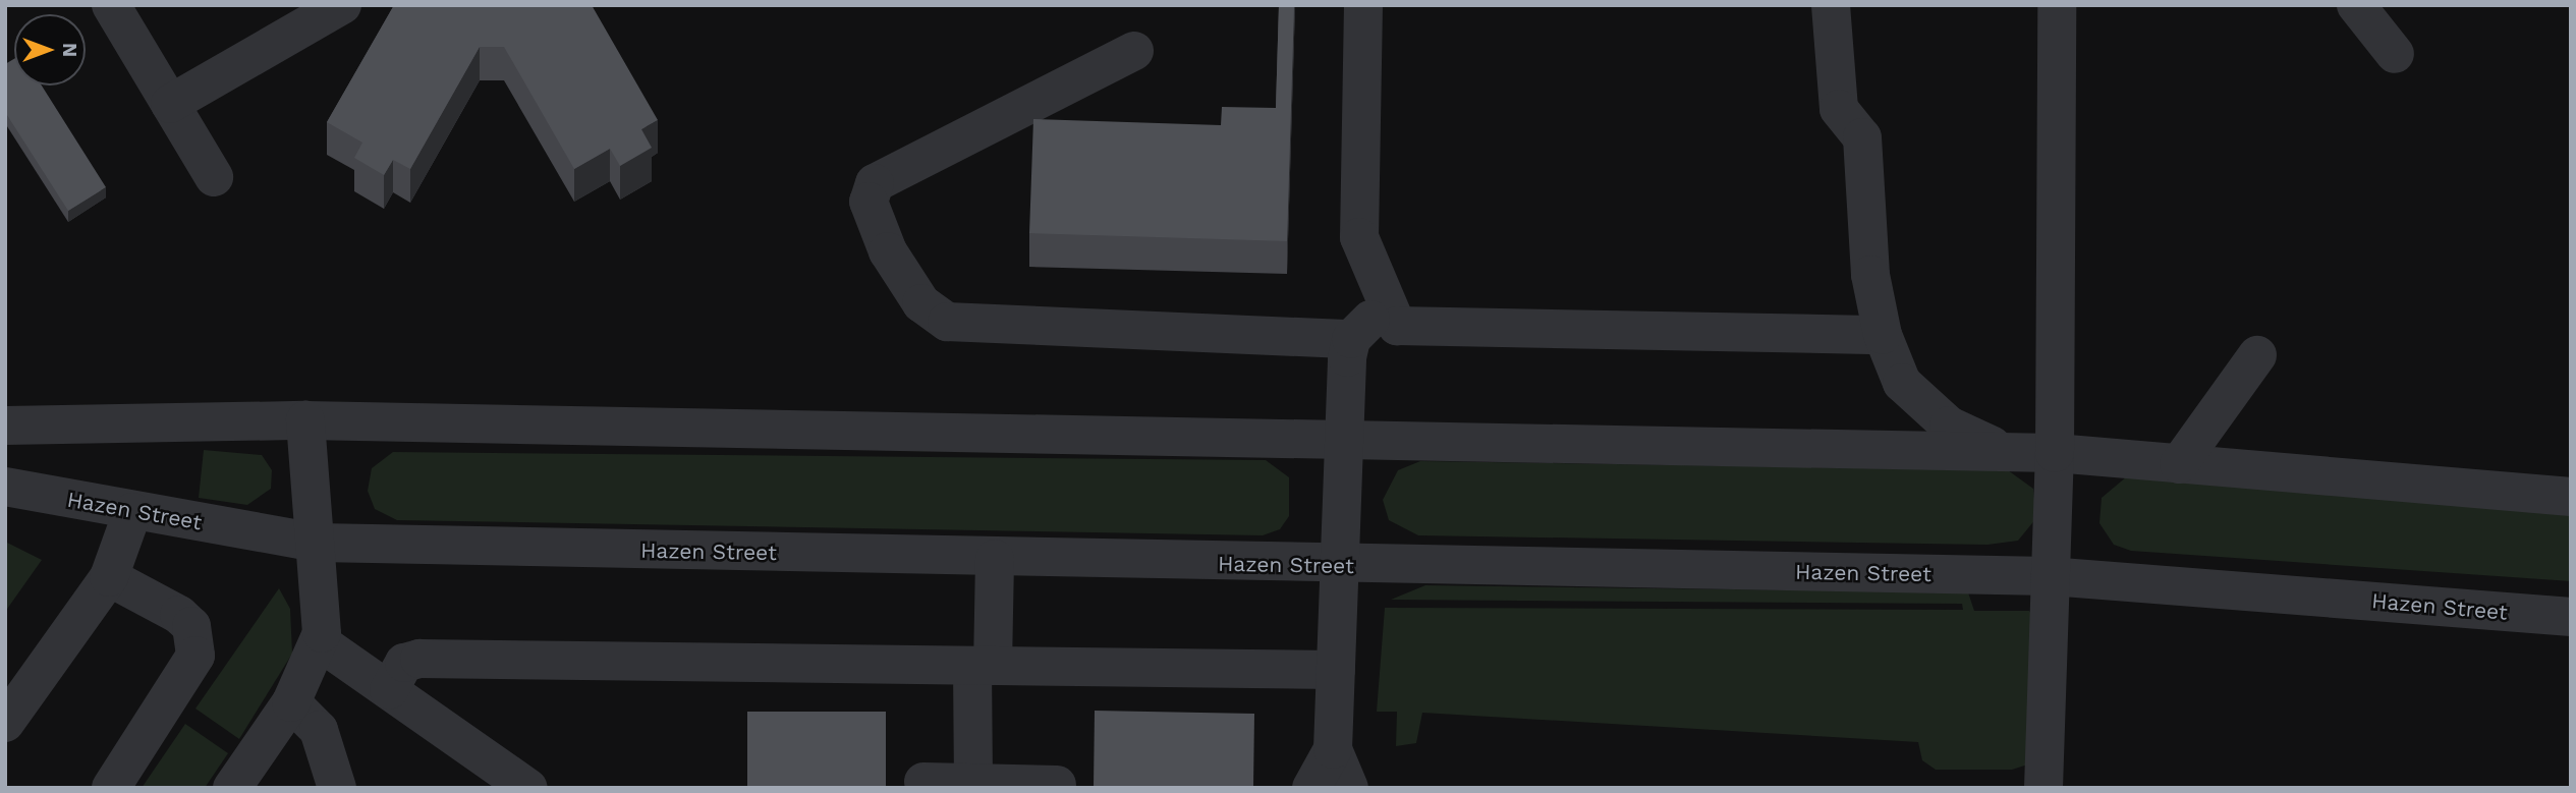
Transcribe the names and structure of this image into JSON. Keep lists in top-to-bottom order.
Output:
{
  "streets": {
    "street": ["Hazen Street"]
  },
  "north": "right"
}
